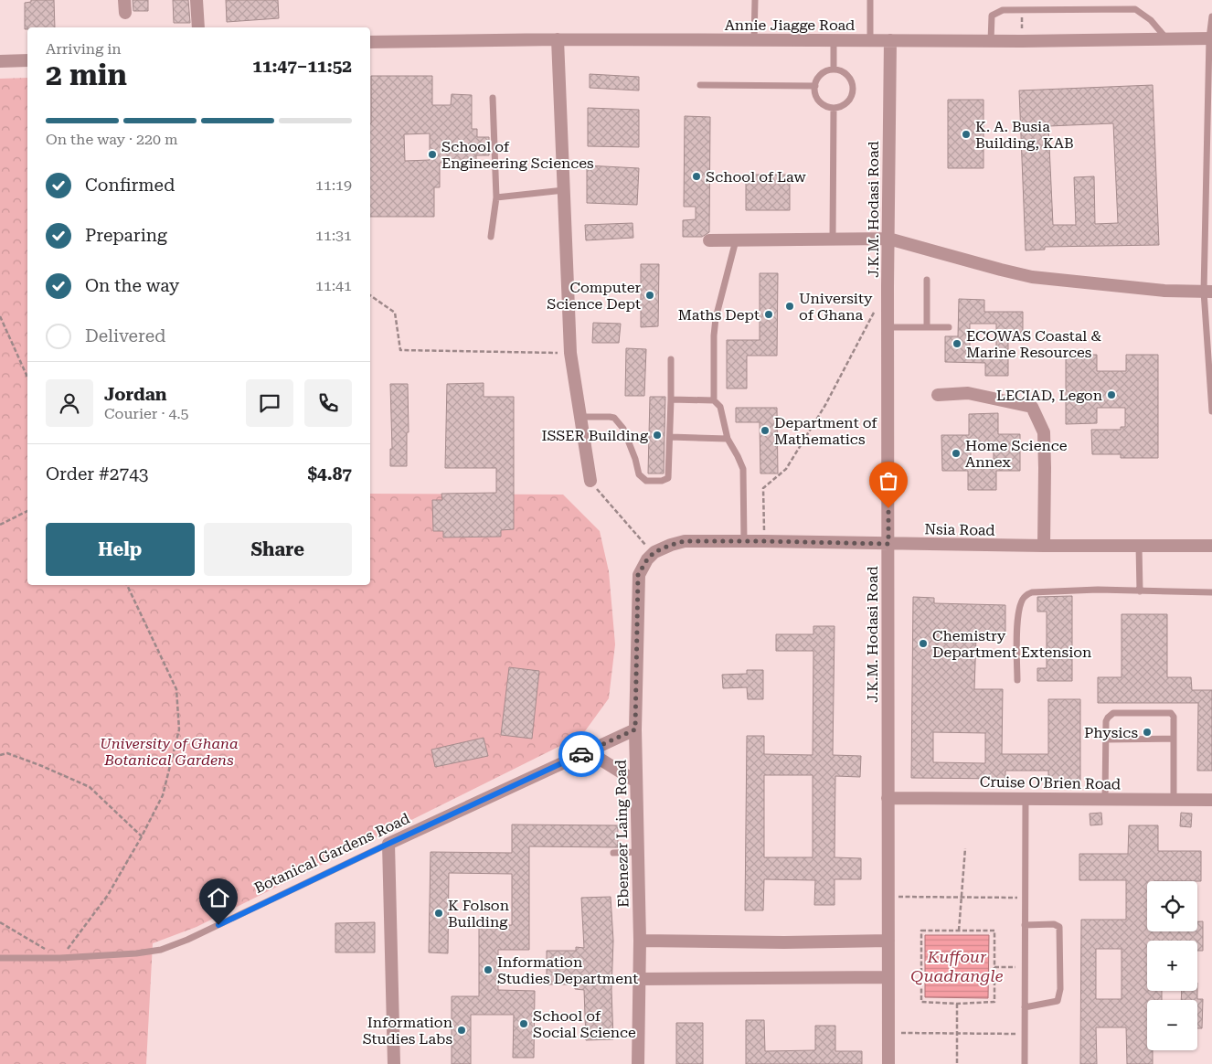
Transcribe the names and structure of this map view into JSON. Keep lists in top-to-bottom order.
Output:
{
  "streets": {
    "street": [
      "Annie Jiagge Road",
      "J.K.M. Hodasi Road",
      "Nsia Road",
      "Cruise O'Brien Road",
      "Ebenezer Laing Road",
      "Botanical Gardens Road"
    ]
  },
  "crossings": [
    ["Annie Jiagge Road", "J.K.M. Hodasi Road"],
    ["J.K.M. Hodasi Road", "Nsia Road"],
    ["J.K.M. Hodasi Road", "Cruise O'Brien Road"],
    ["Nsia Road", "Ebenezer Laing Road"],
    ["Ebenezer Laing Road", "Botanical Gardens Road"]
  ],
  "water": ["Kuffour Quadrangle"],
  "parks": ["University of Ghana Botanical Gardens"],
  "places": [
    "K. A. Busia Building, KAB",
    "School of Engineering Sciences",
    "School of Law",
    "Computer Science Dept",
    "University of Ghana",
    "Maths Dept",
    "ECOWAS Coastal & Marine Resources",
    "LECIAD, Legon",
    "Department of Mathematics",
    "ISSER Building",
    "Home Science Annex",
    "Chemistry Department Extension",
    "Physics",
    "K Folson Building",
    "Information Studies Department",
    "School of Social Science",
    "Information Studies Labs"
  ],
  "page": {
    "heading": ["2 min", "Arriving in", "11:47–11:52"],
    "panel": [
      "Jordan",
      "Courier · 4.5",
      "Order #2743",
      "$4.87"
    ],
    "bar": "On the way · 220 m",
    "list": [
      ["Confirmed", "11:19"],
      ["Preparing", "11:31"],
      ["On the way", "11:41"],
      "Delivered"
    ],
    "buttons": ["Help", "Share"],
    "map_buttons": ["+", "−"]
  }
}
